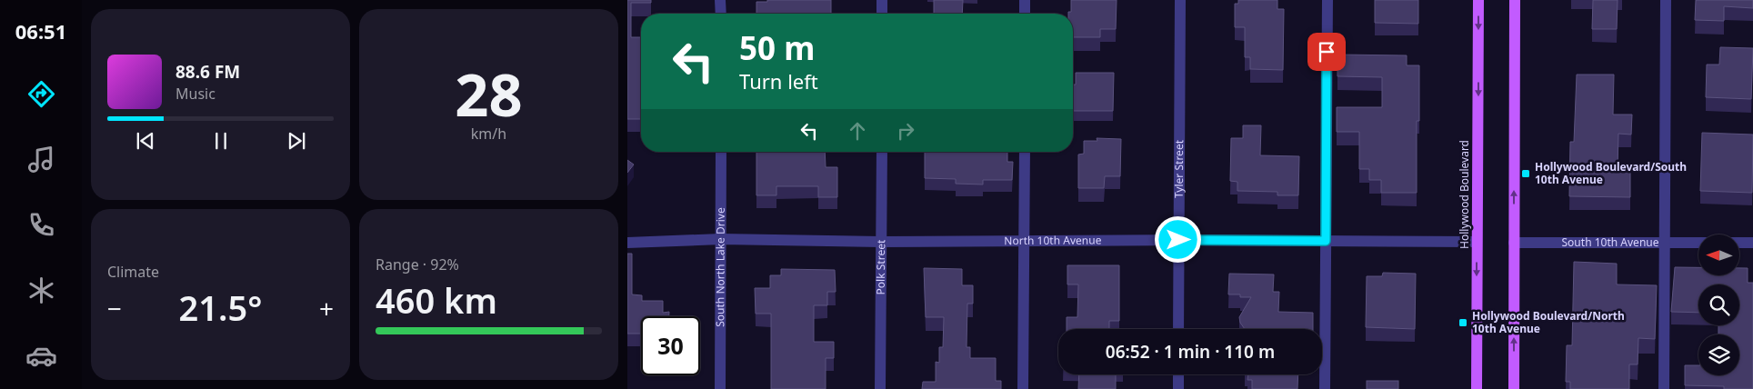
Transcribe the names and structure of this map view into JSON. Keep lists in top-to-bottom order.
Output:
{
  "streets": {
    "main road": ["Hollywood Boulevard"],
    "street": [
      "Tyler Street",
      "North 10th Avenue",
      "South 10th Avenue",
      "South North Lake Drive",
      "Polk Street"
    ]
  },
  "crossings": [
    ["Tyler Street", "North 10th Avenue"],
    ["Hollywood Boulevard", "North 10th Avenue"],
    ["North 10th Avenue", "South North Lake Drive"],
    ["North 10th Avenue", "Polk Street"]
  ],
  "places": {
    "transit": ["Hollywood Boulevard/South 10th Avenue", "Hollywood Boulevard/North 10th Avenue"]
  },
  "north": "left",
  "page": {
    "tabs": "06:51",
    "tile": [
      ["28", "km/h"],
      "Climate",
      ["Range · 92%", "460 km"]
    ],
    "turn": ["50 m", "Turn left"],
    "song": ["88.6 FM", "Music"],
    "heat": ["−", "21.5°", "+"],
    "limit": "30",
    "trip": "06:52 · 1 min · 110 m"
  }
}
